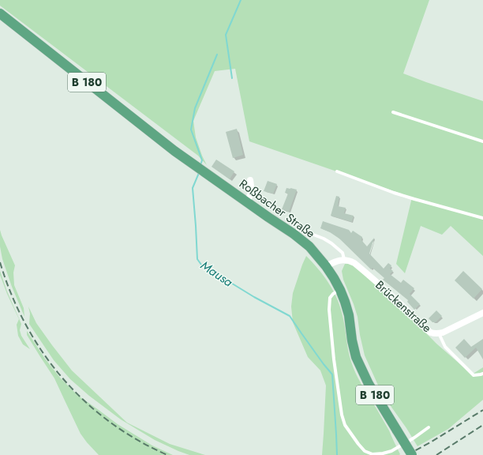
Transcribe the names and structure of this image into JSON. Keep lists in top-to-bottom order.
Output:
{
  "streets": {
    "main road": ["B 180", "Roßbacher Straße"],
    "street": ["Brückenstraße"]
  },
  "water": ["Mausa"]
}
